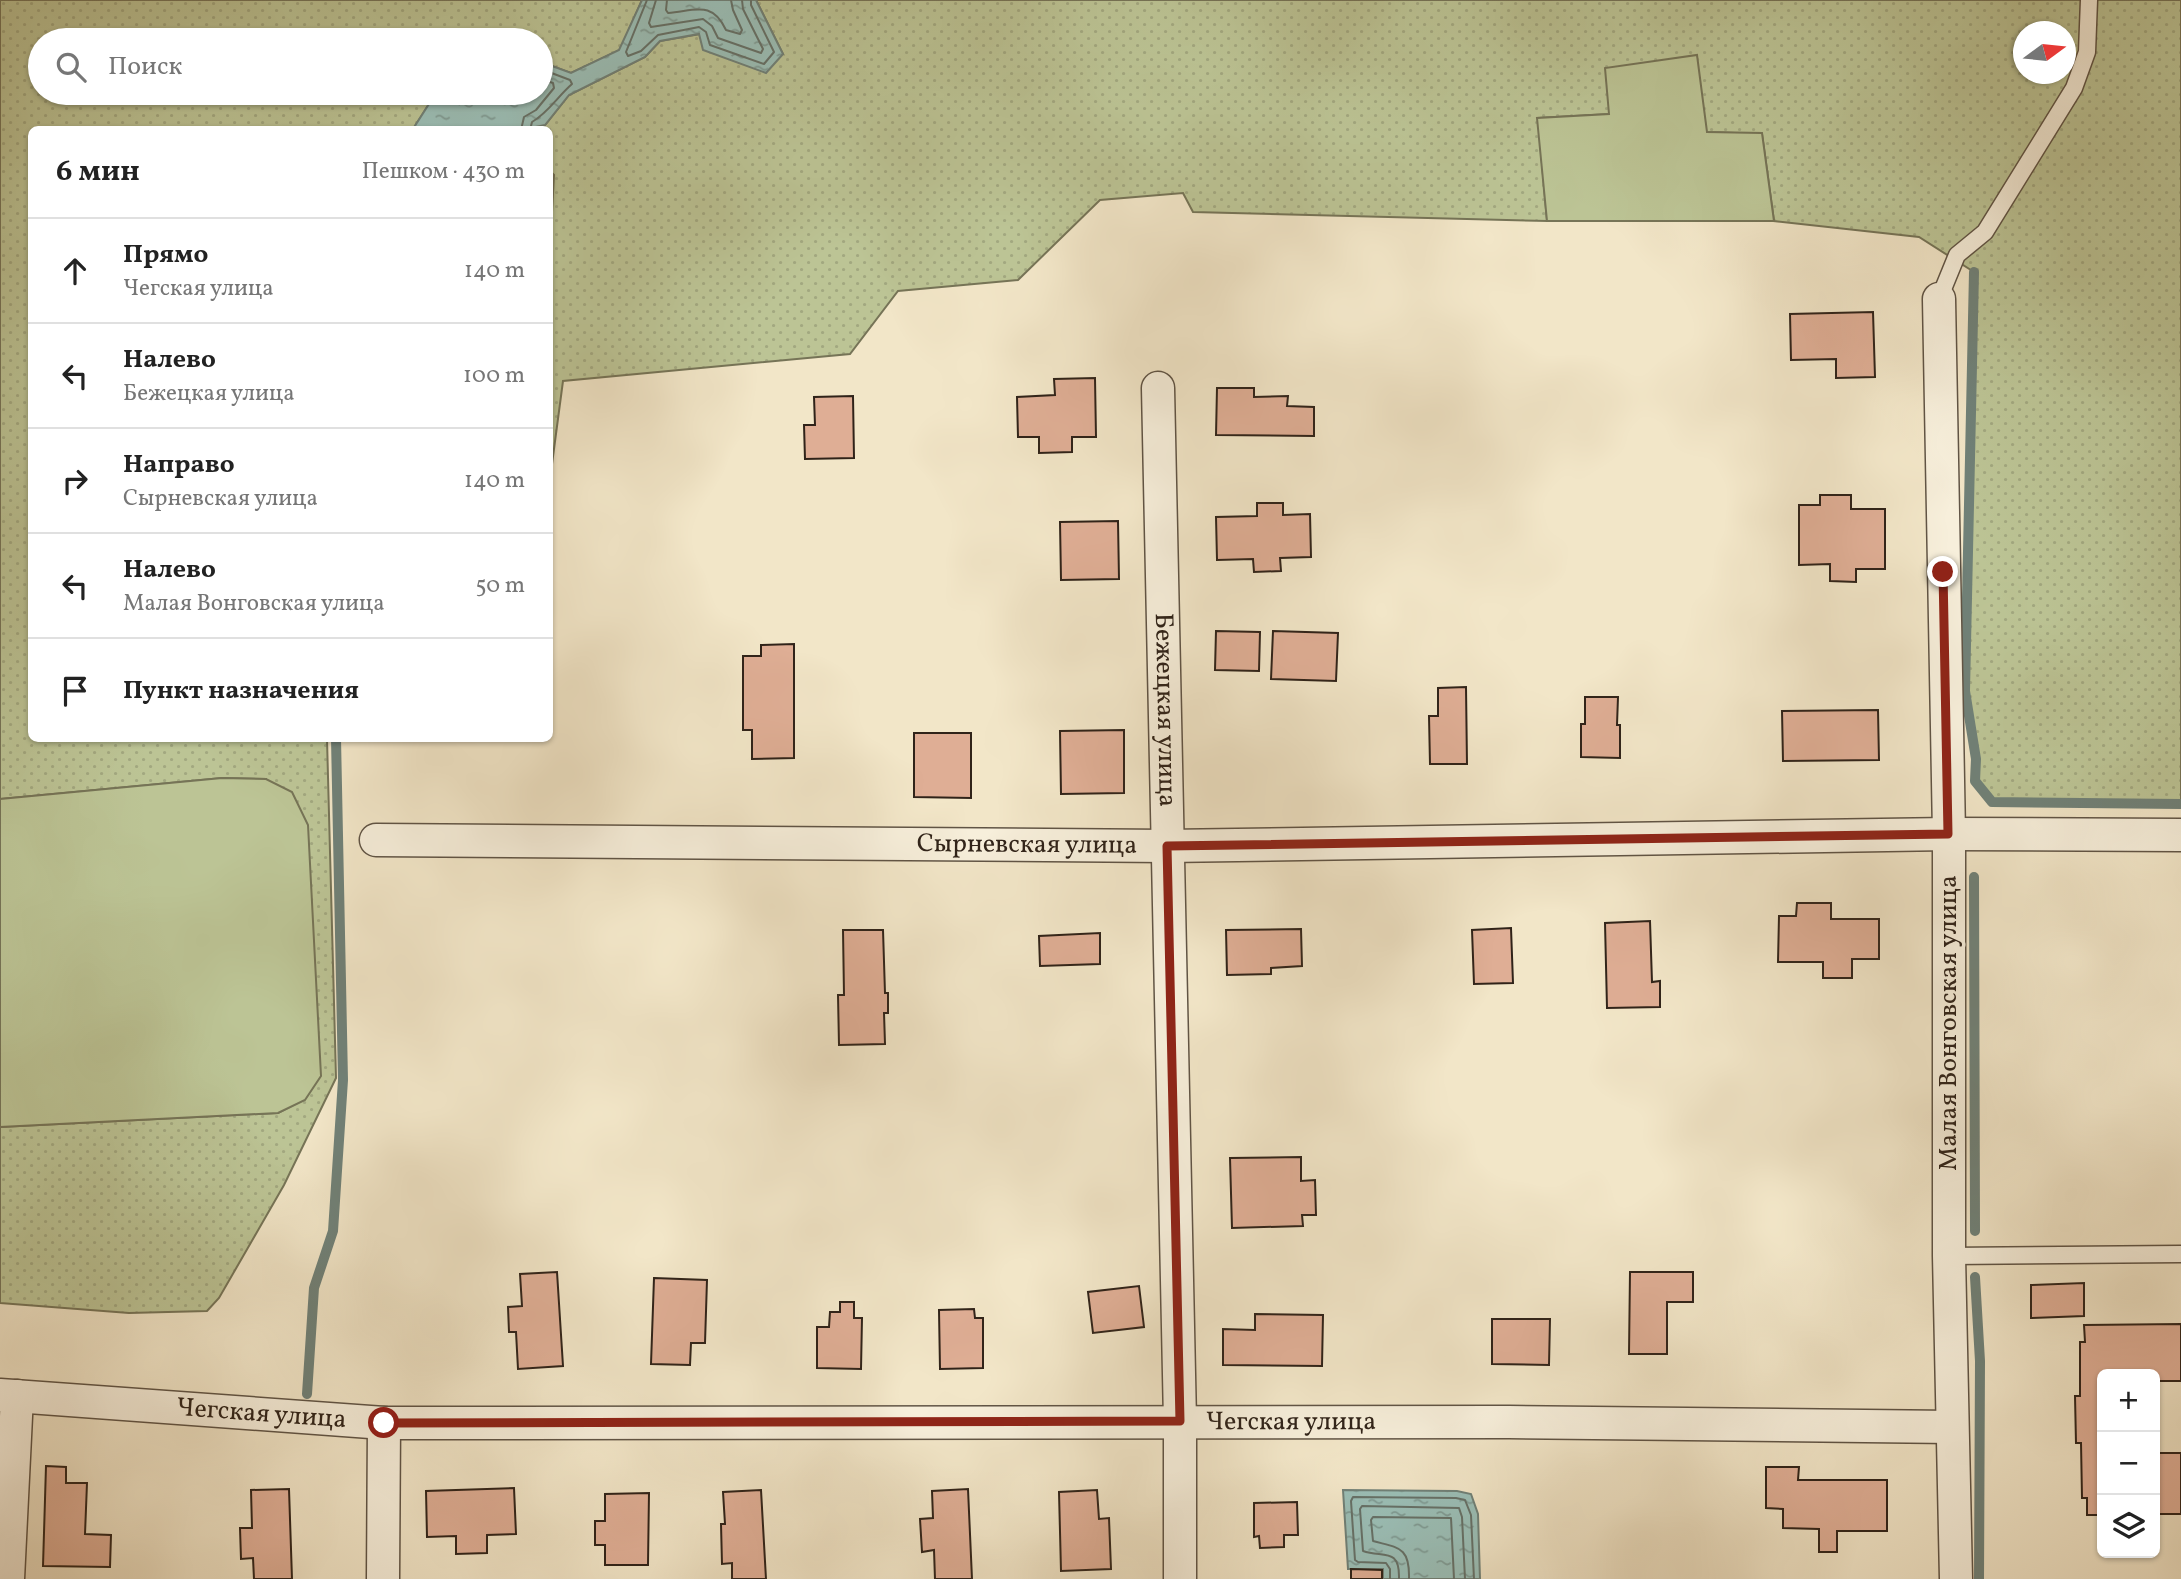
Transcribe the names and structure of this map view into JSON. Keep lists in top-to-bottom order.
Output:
{
  "streets": {
    "street": [
      "Бежецкая улица",
      "Сырневская улица",
      "Малая Вонговская улица",
      "Чегская улица"
    ]
  },
  "crossings": [
    ["Бежецкая улица", "Сырневская улица"],
    ["Бежецкая улица", "Чегская улица"],
    ["Сырневская улица", "Малая Вонговская улица"],
    ["Малая Вонговская улица", "Чегская улица"]
  ],
  "north": "right",
  "page": {
    "search": "Поиск",
    "heading": ["6 мин", "Пешком · 430 m"],
    "list": [
      ["Прямо", "Чегская улица", "140 m"],
      ["Налево", "Бежецкая улица", "100 m"],
      ["Направо", "Сырневская улица", "140 m"],
      ["Налево", "Малая Вонговская улица", "50 m"],
      "Пункт назначения"
    ],
    "map_buttons": ["+", "−"]
  }
}
